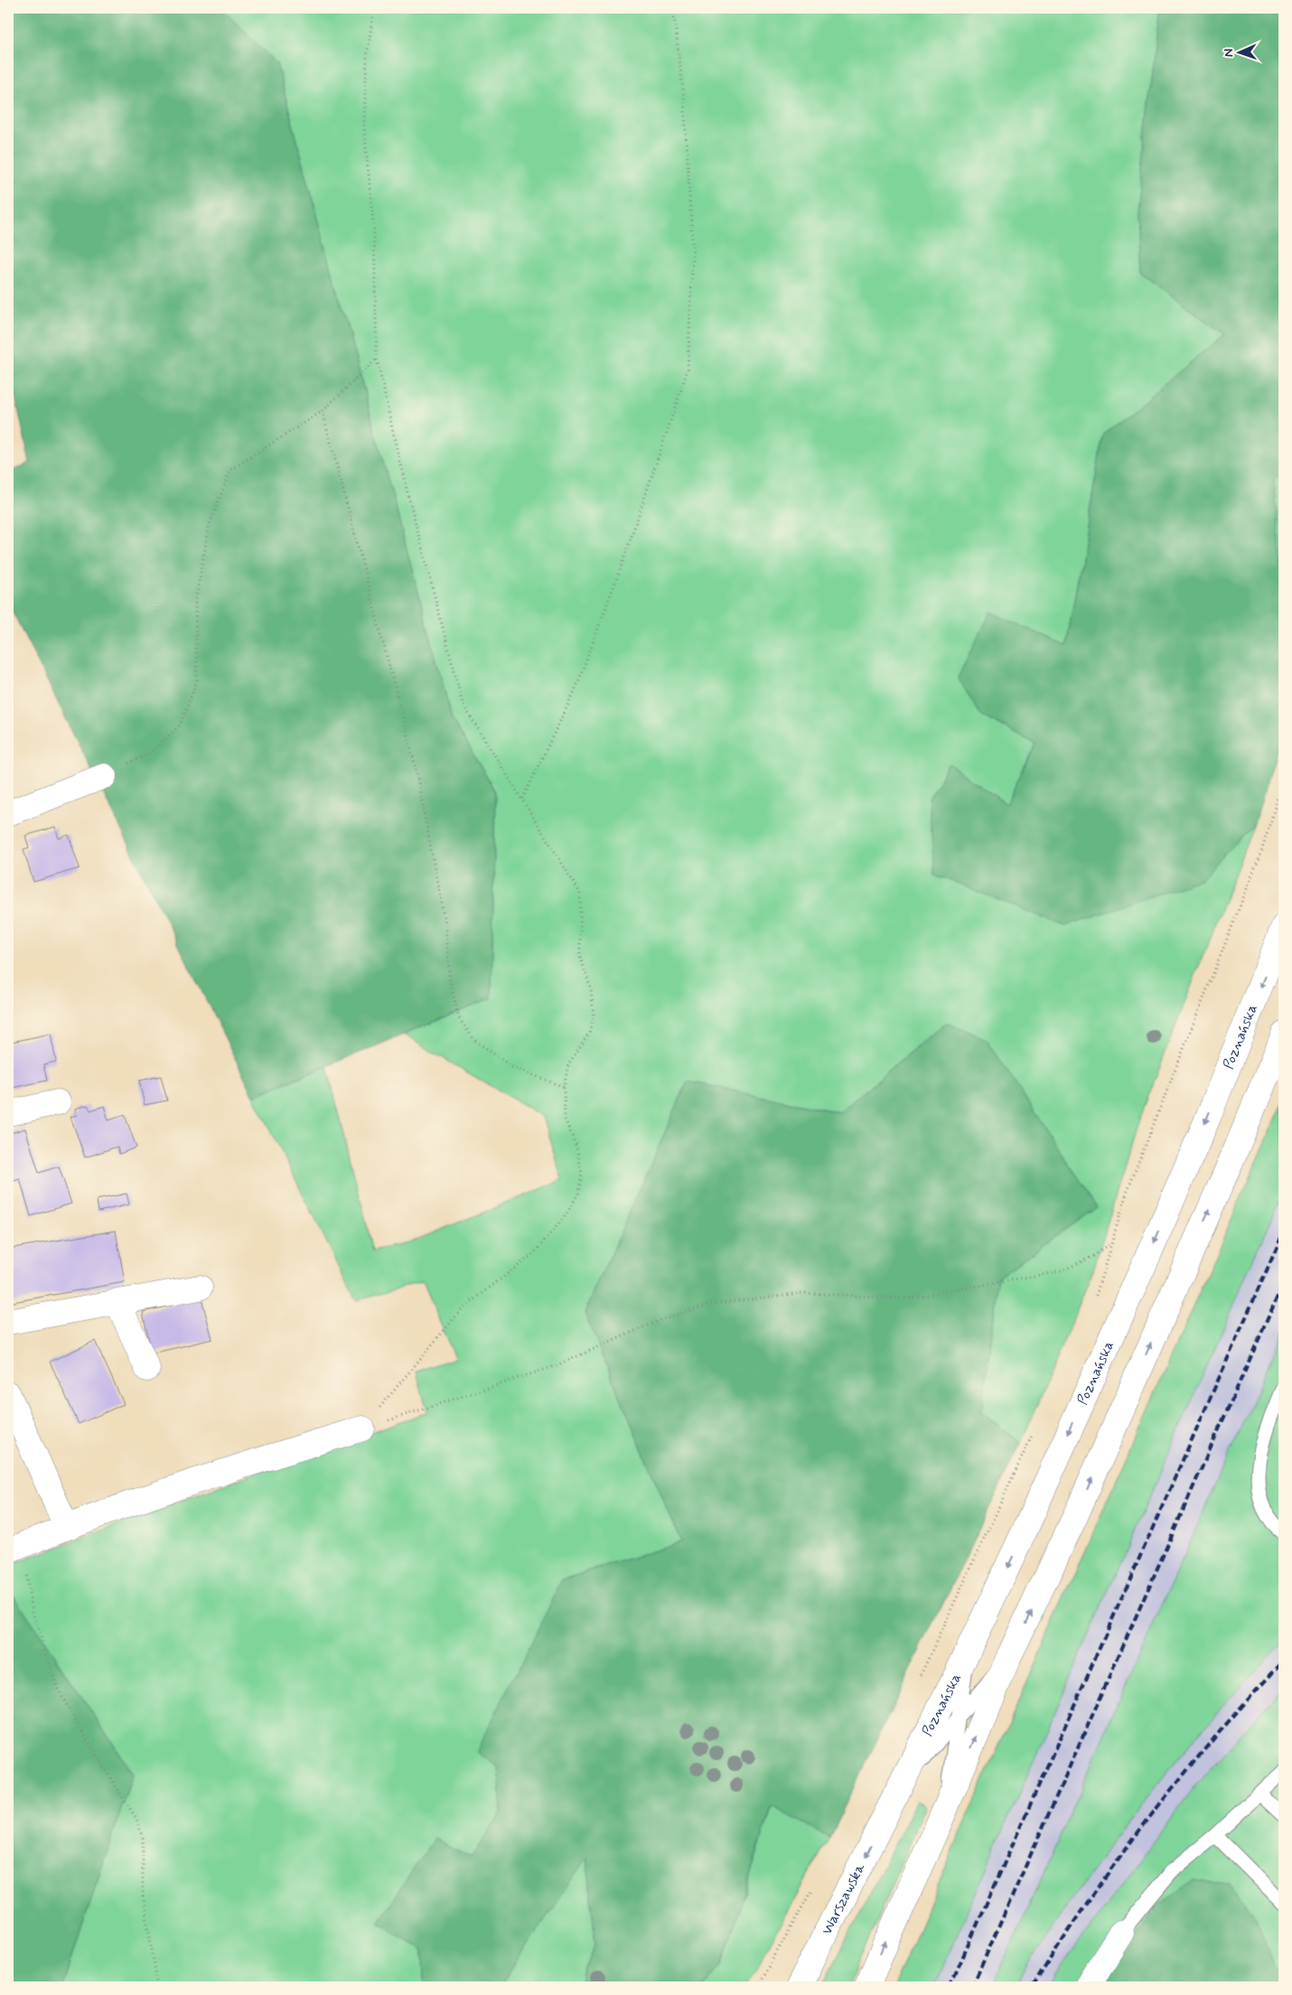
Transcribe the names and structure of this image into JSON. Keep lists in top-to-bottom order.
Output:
{
  "streets": {
    "main road": ["Poznańska", "Warszawska"]
  },
  "crossings": [
    ["Poznańska", "Warszawska"]
  ],
  "north": "left"
}
